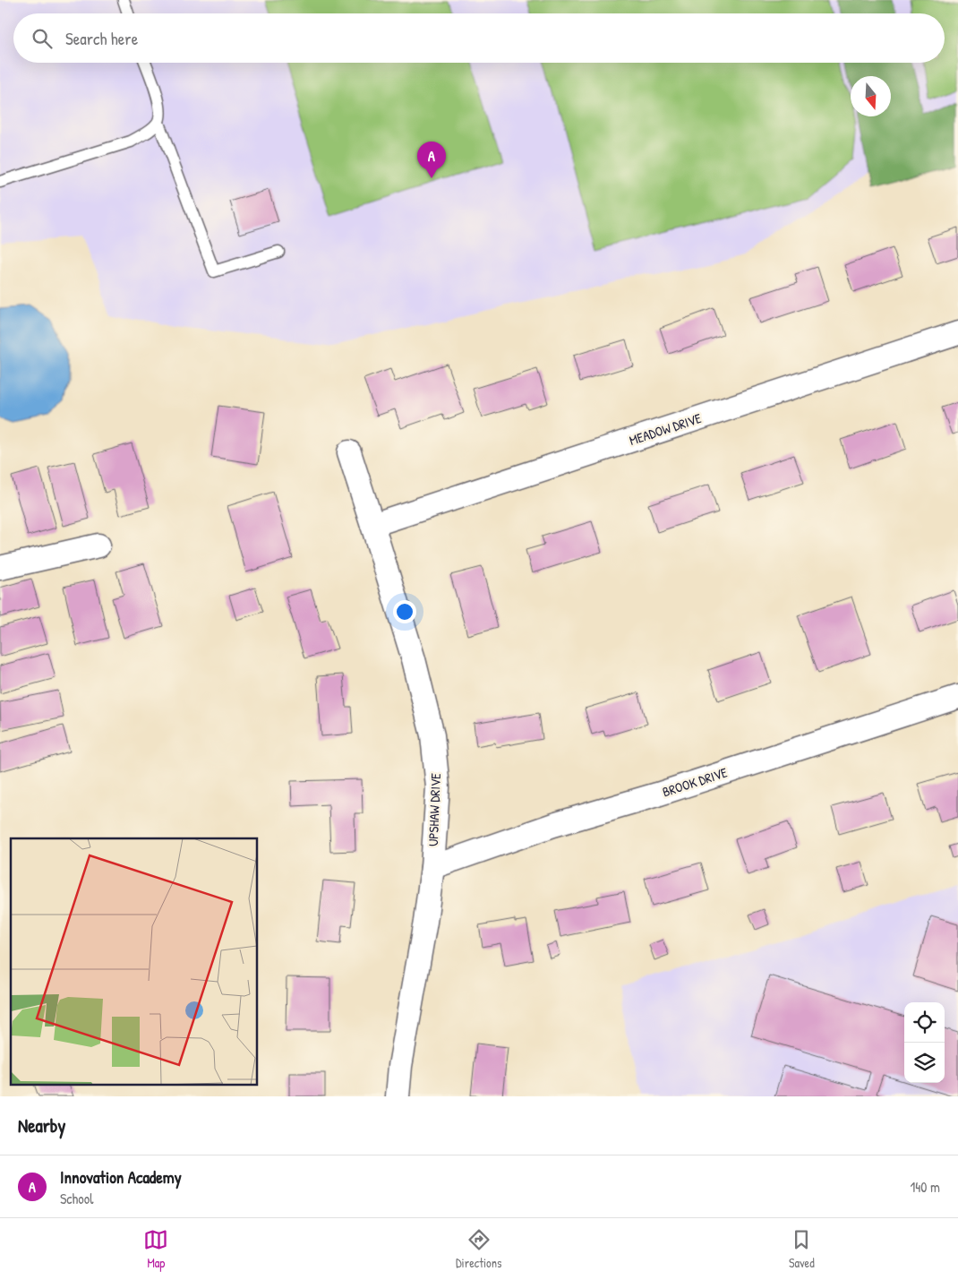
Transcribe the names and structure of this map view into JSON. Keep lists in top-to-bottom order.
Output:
{
  "streets": {
    "street": ["MEADOW DRIVE", "BROOK DRIVE", "UPSHAW DRIVE"]
  },
  "crossings": [
    ["MEADOW DRIVE", "UPSHAW DRIVE"],
    ["BROOK DRIVE", "UPSHAW DRIVE"]
  ],
  "north": "bottom",
  "page": {
    "search": "Search here",
    "pins": "A",
    "heading": "Nearby",
    "list": [
      {
        "mark": "A",
        "name": "Innovation Academy",
        "note": "School",
        "value": "140 m"
      }
    ],
    "nav": ["Map", "Directions", "Saved"]
  }
}
